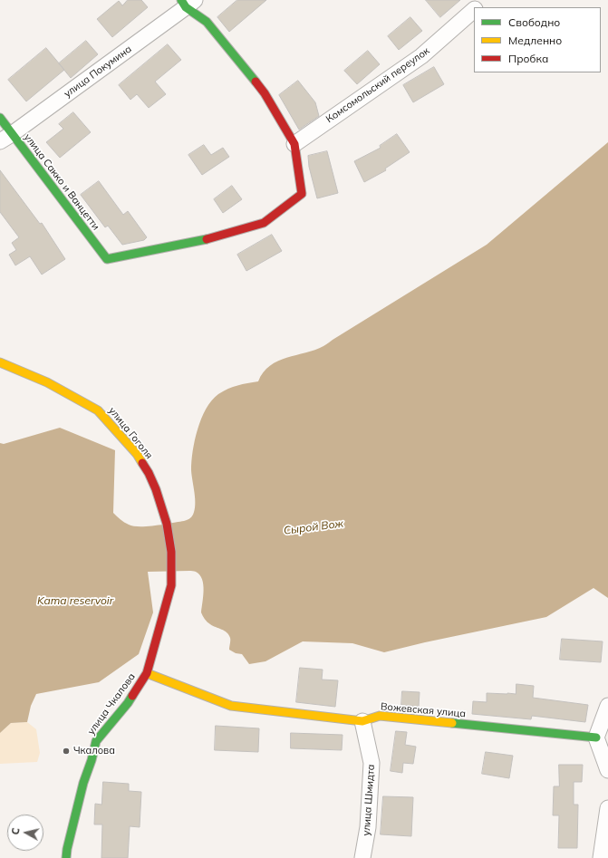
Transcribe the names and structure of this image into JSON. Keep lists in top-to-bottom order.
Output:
{
  "streets": {
    "street": [
      "улица Покумина",
      "Комсомольский переулок",
      "улица Сакко и Ванцетти",
      "улица Гоголя",
      "улица Чкалова",
      "Вожевская улица",
      "улица Шмидта"
    ]
  },
  "crossings": [
    ["улица Покумина", "улица Сакко и Ванцетти"],
    ["Комсомольский переулок", "улица Сакко и Ванцетти"],
    ["улица Гоголя", "улица Чкалова"],
    ["улица Чкалова", "Вожевская улица"],
    ["Вожевская улица", "улица Шмидта"]
  ],
  "water": ["Сырой Вож", "Kama reservoir"],
  "places": ["Чкалова"],
  "legend": ["Свободно", "Медленно", "Пробка"],
  "north": "left"
}
